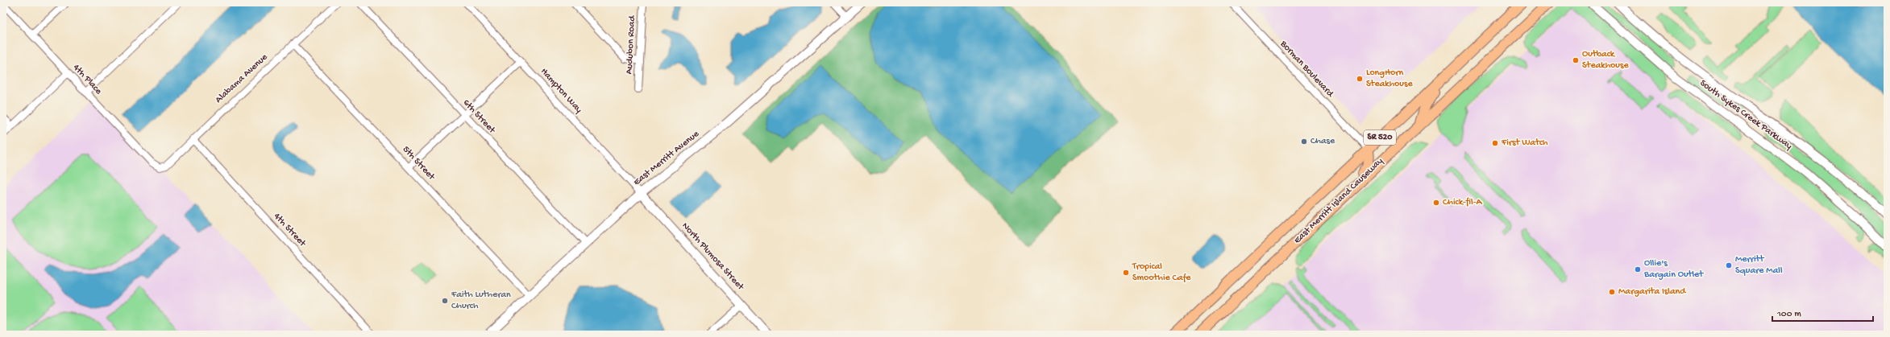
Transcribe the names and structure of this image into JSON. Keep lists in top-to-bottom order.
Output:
{
  "streets": {
    "main road": ["SR 520", "East Merritt Island Causeway"],
    "street": [
      "Audubon Road",
      "Borman Boulevard",
      "Alabama Avenue",
      "4th Place",
      "Hampton Way",
      "South Sykes Creek Parkway",
      "6th Street",
      "East Merritt Avenue",
      "5th Street",
      "4th Street",
      "North Plumosa Street"
    ]
  },
  "crossings": [
    ["Borman Boulevard", "East Merritt Island Causeway"],
    ["Alabama Avenue", "4th Place"],
    ["Alabama Avenue", "5th Street"],
    ["Alabama Avenue", "4th Street"],
    ["Hampton Way", "East Merritt Avenue"],
    ["Hampton Way", "North Plumosa Street"],
    ["6th Street", "East Merritt Avenue"],
    ["East Merritt Avenue", "5th Street"],
    ["East Merritt Avenue", "North Plumosa Street"]
  ],
  "places": [
    "Outback Steakhouse",
    "LongHorn Steakhouse",
    "Chase",
    "First Watch",
    "Chick-fil-A",
    "Merritt Square Mall",
    "Ollie's Bargain Outlet",
    "Tropical Smoothie Cafe",
    "Margarita Island",
    "Faith Lutheran Church"
  ],
  "scale_bar": "100 m"
}
